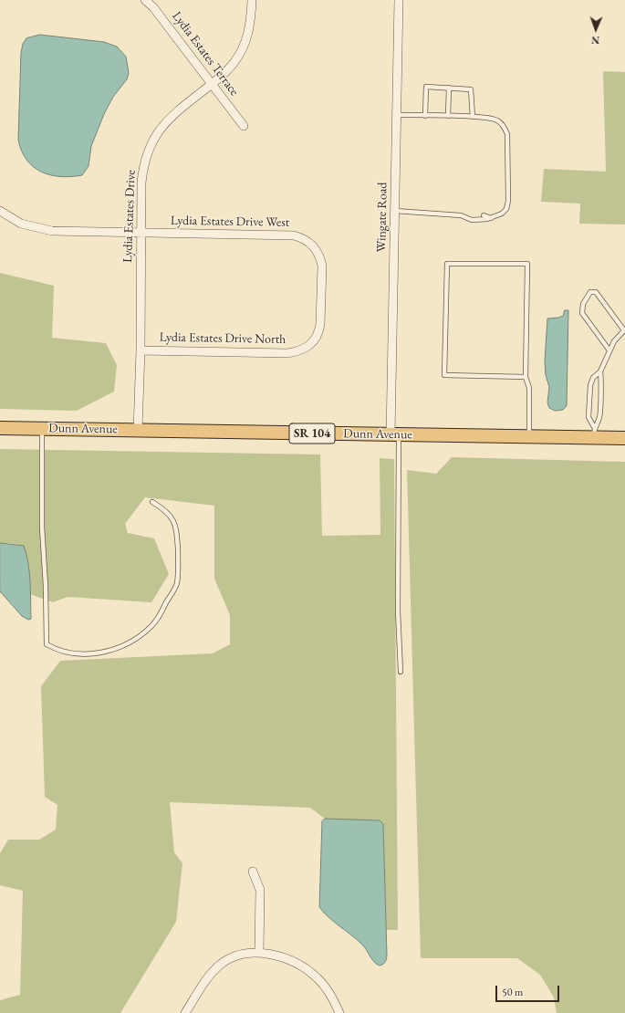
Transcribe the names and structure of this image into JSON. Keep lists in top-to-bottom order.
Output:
{
  "streets": {
    "main road": ["Dunn Avenue", "SR 104"],
    "street": [
      "Lydia Estates Terrace",
      "Lydia Estates Drive",
      "Wingate Road",
      "Lydia Estates Drive West",
      "Lydia Estates Drive North"
    ]
  },
  "crossings": [
    ["Lydia Estates Terrace", "Lydia Estates Drive"],
    ["Lydia Estates Drive", "Lydia Estates Drive West"],
    ["Lydia Estates Drive", "Lydia Estates Drive North"],
    ["Lydia Estates Drive", "Dunn Avenue"],
    ["Wingate Road", "Dunn Avenue"],
    ["Lydia Estates Drive West", "Lydia Estates Drive North"]
  ],
  "scale_bar": "50 m",
  "north": "bottom"
}
